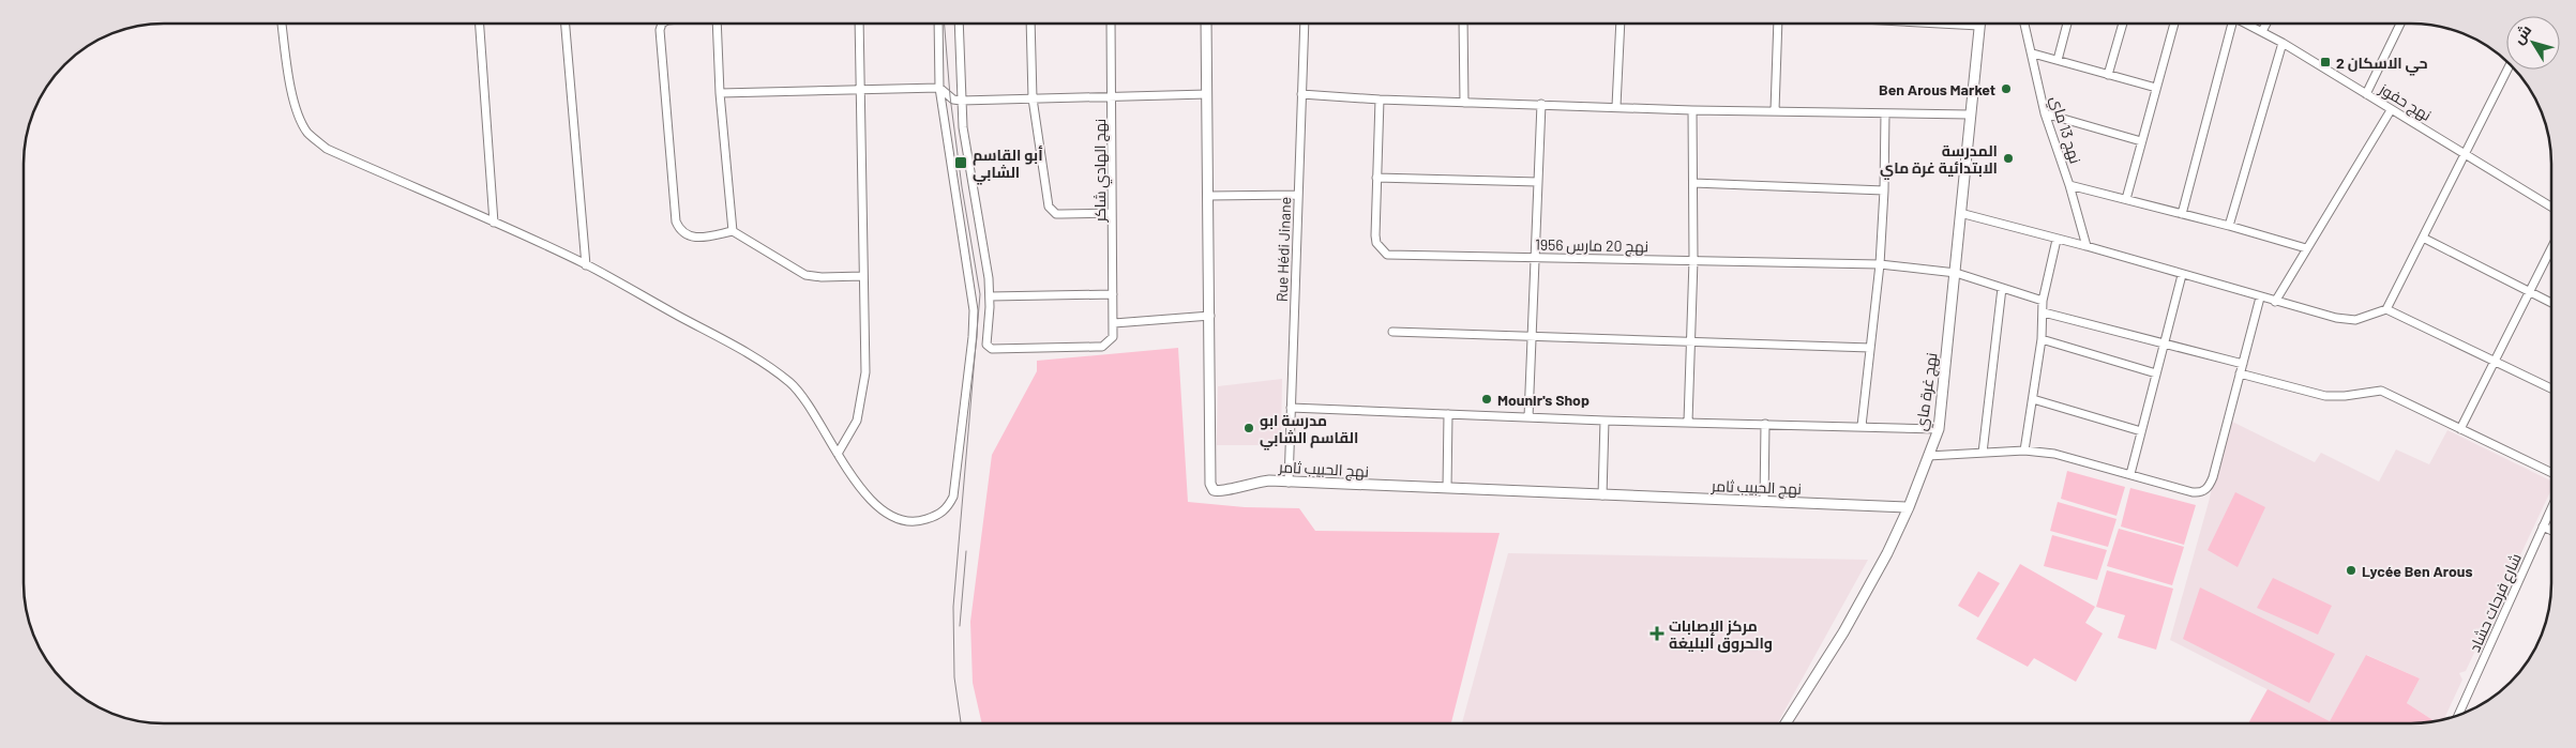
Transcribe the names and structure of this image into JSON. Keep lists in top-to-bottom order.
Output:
{
  "streets": {
    "street": [
      "نهج حفوز",
      "نهج 13 ماي",
      "نهج الهادي شاكر",
      "نهج 20 مارس 1956",
      "Rue Hédi Jinane",
      "نهج غرة ماي",
      "نهج الحبيب ثامر",
      "شارع فرحات حشاد"
    ]
  },
  "crossings": [
    ["نهج 20 مارس 1956", "نهج غرة ماي"],
    ["Rue Hédi Jinane", "نهج الحبيب ثامر"],
    ["نهج غرة ماي", "نهج الحبيب ثامر"]
  ],
  "places": {
    "transit": ["حي الاسكان 2", "أبو القاسم الشابي"],
    "other": [
      "Ben Arous Market",
      "المدرسة الابتدائية غرة ماي",
      "Mounir's Shop",
      "مدرسة ابو القاسم الشابي",
      "Lycée Ben Arous"
    ],
    "health": ["مركز الإصابات والحروق البليغة"]
  },
  "north": "top left"
}
